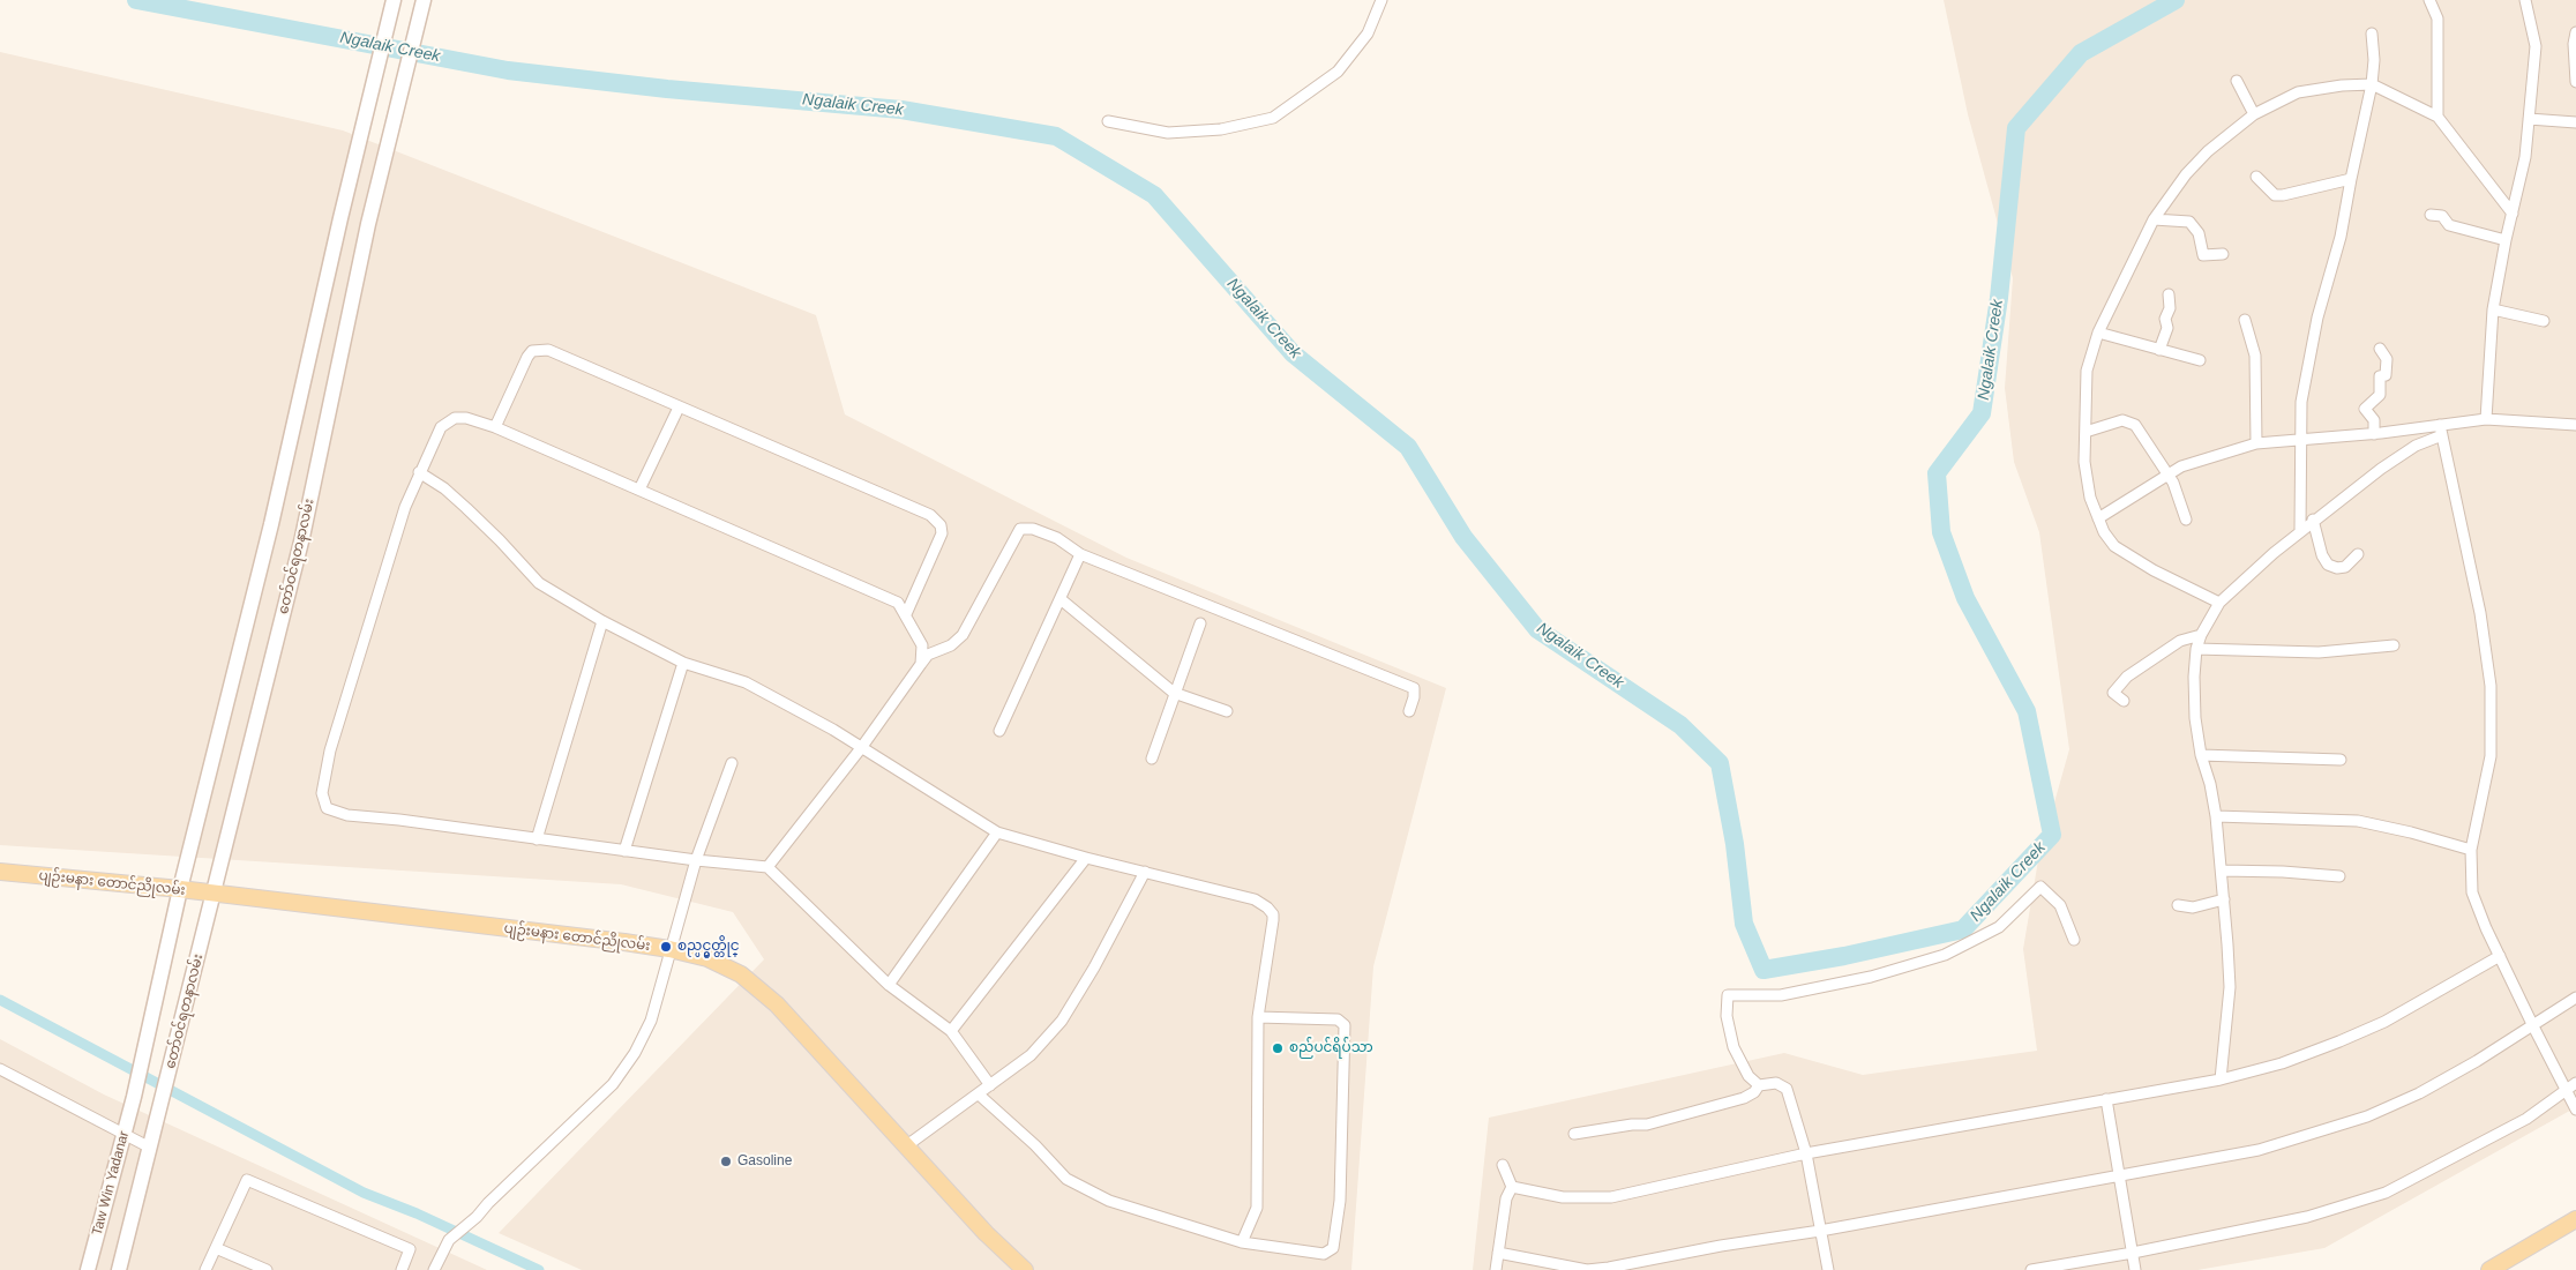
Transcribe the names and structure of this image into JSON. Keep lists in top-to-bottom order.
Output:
{
  "streets": {
    "main road": ["တော်ဝင်ရတနာလမ်း", "ပျဉ်းမနား တောင်ညိုလမ်း", "Taw Win Yadanar"]
  },
  "crossings": [
    ["တော်ဝင်ရတနာလမ်း", "ပျဉ်းမနား တောင်ညိုလမ်း"],
    ["တော်ဝင်ရတနာလမ်း", "Taw Win Yadanar"]
  ],
  "water": ["Ngalaik Creek"],
  "places": ["စည္ပင္မွတ္တိုင္", "စည်ပင်ရိပ်သာ", "Gasoline"]
}
